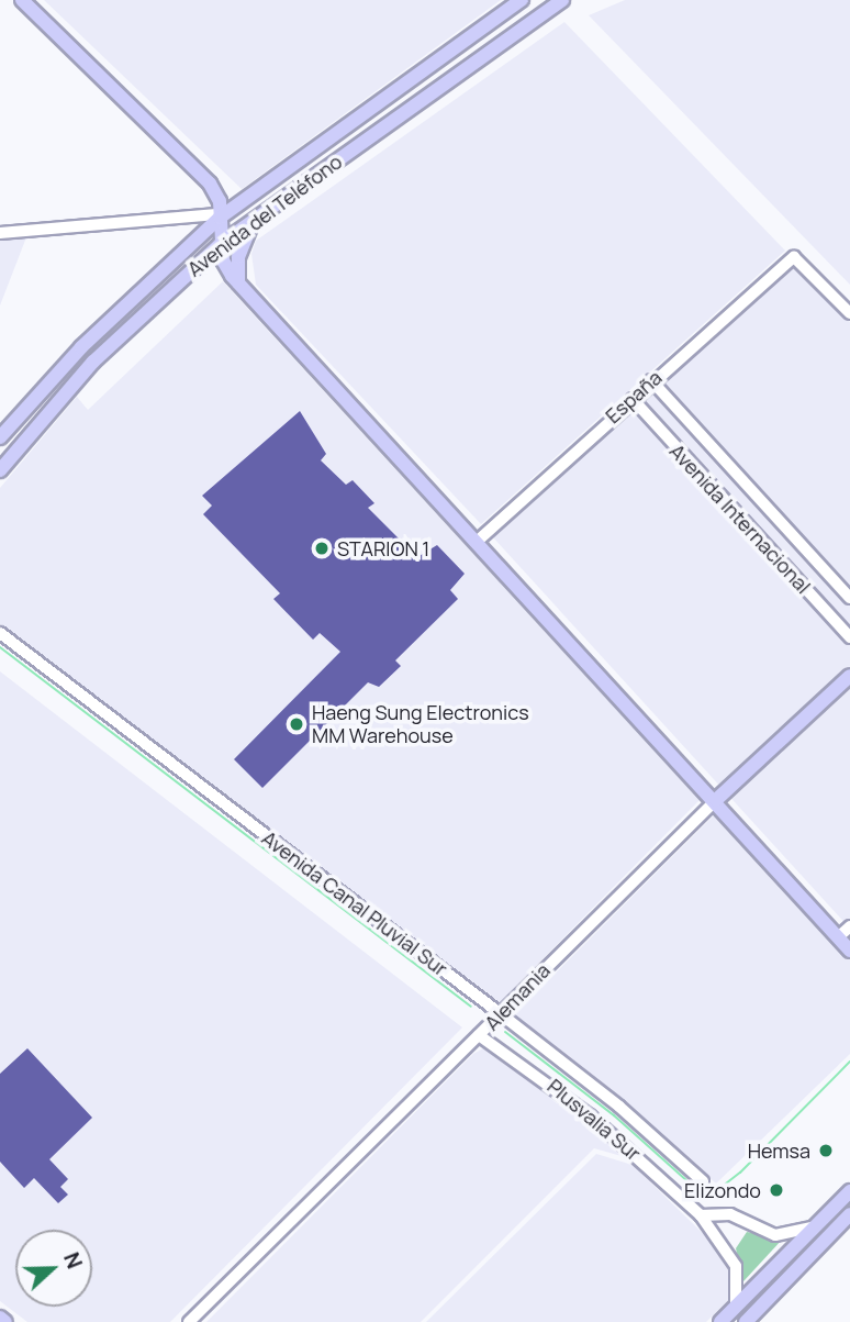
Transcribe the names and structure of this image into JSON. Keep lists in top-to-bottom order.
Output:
{
  "streets": {
    "main road": ["Avenida del Teléfono", "Alemania"],
    "street": [
      "España",
      "Avenida Internacional",
      "Avenida Canal Pluvial Sur",
      "Plusvalia Sur"
    ]
  },
  "crossings": [
    ["España", "Avenida Internacional"],
    ["Avenida Canal Pluvial Sur", "Alemania"],
    ["Alemania", "Plusvalia Sur"]
  ],
  "places": [
    "STARION 1",
    "Haeng Sung Electronics MM Warehouse",
    "Hemsa",
    "Elizondo"
  ],
  "north": "right"
}
